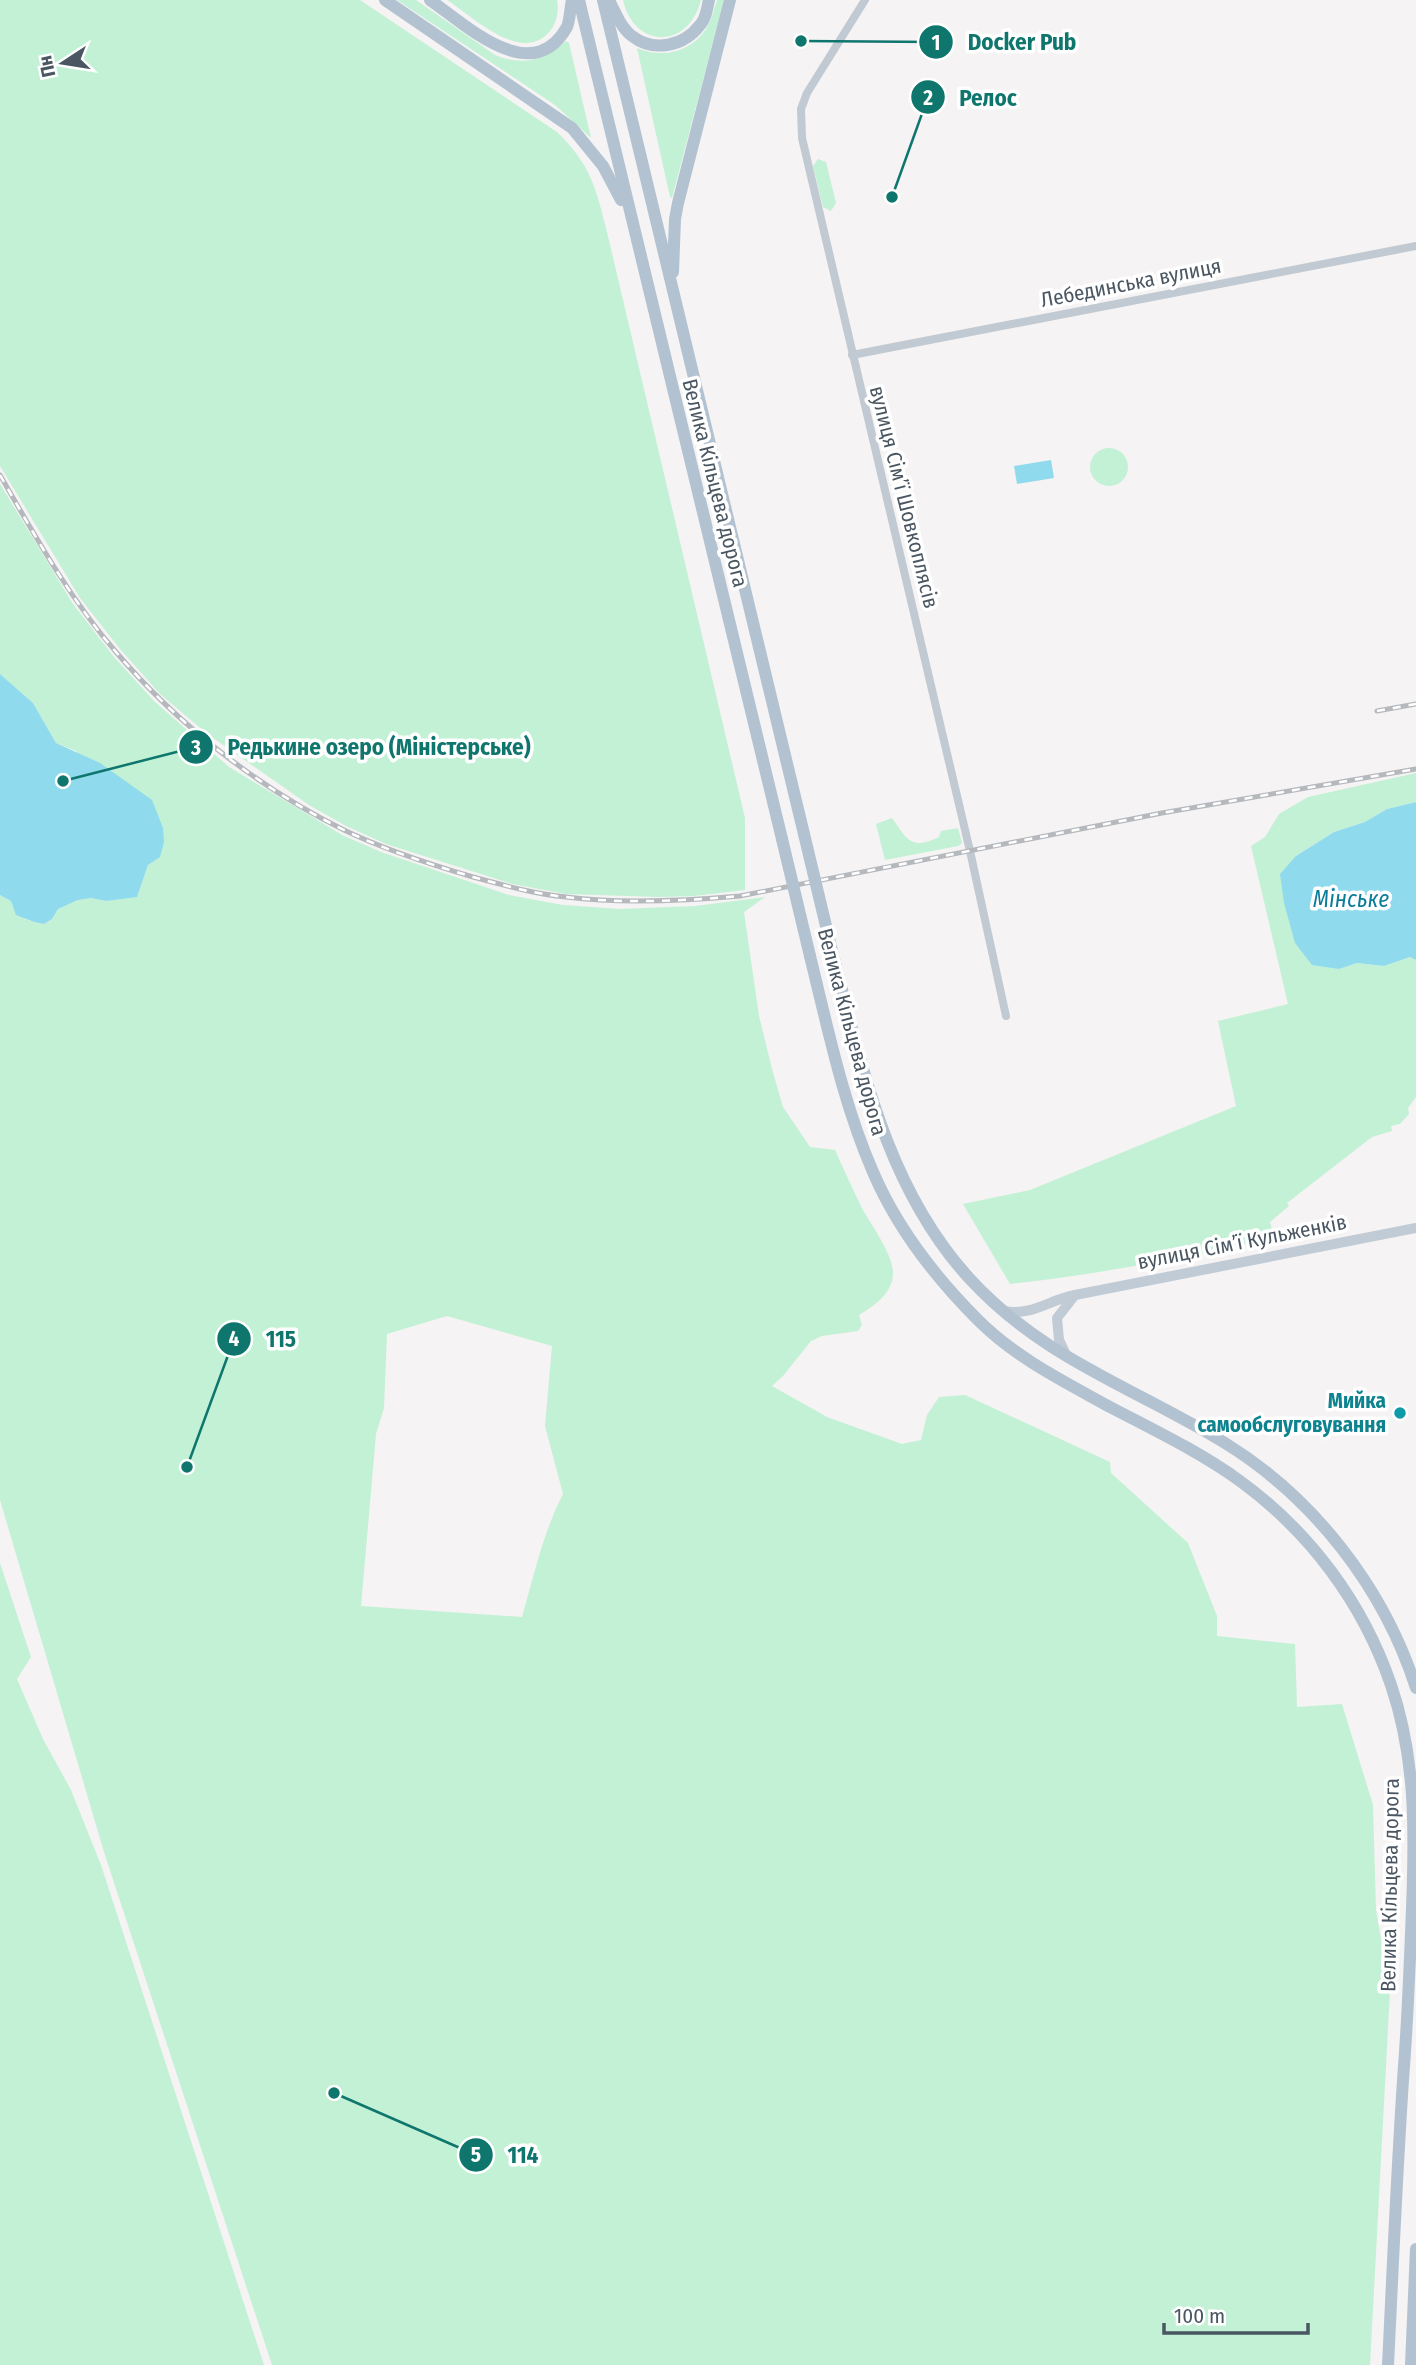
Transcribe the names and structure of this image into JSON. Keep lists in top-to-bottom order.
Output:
{
  "streets": {
    "main road": ["Велика Кільцева дорога", "вулиця Сімʼї Кульженків"],
    "street": ["Лебединська вулиця", "вулиця Сімʼї Шовкоплясів"]
  },
  "crossings": [
    ["Лебединська вулиця", "вулиця Сімʼї Шовкоплясів"],
    ["Велика Кільцева дорога", "вулиця Сімʼї Кульженків"]
  ],
  "water": ["Мінське"],
  "places": [
    "Docker Pub",
    "Релос",
    "Редькине озеро (Міністерське)",
    "Мийка самообслуговування",
    "115",
    "114"
  ],
  "scale_bar": "100 m",
  "north": "left"
}
